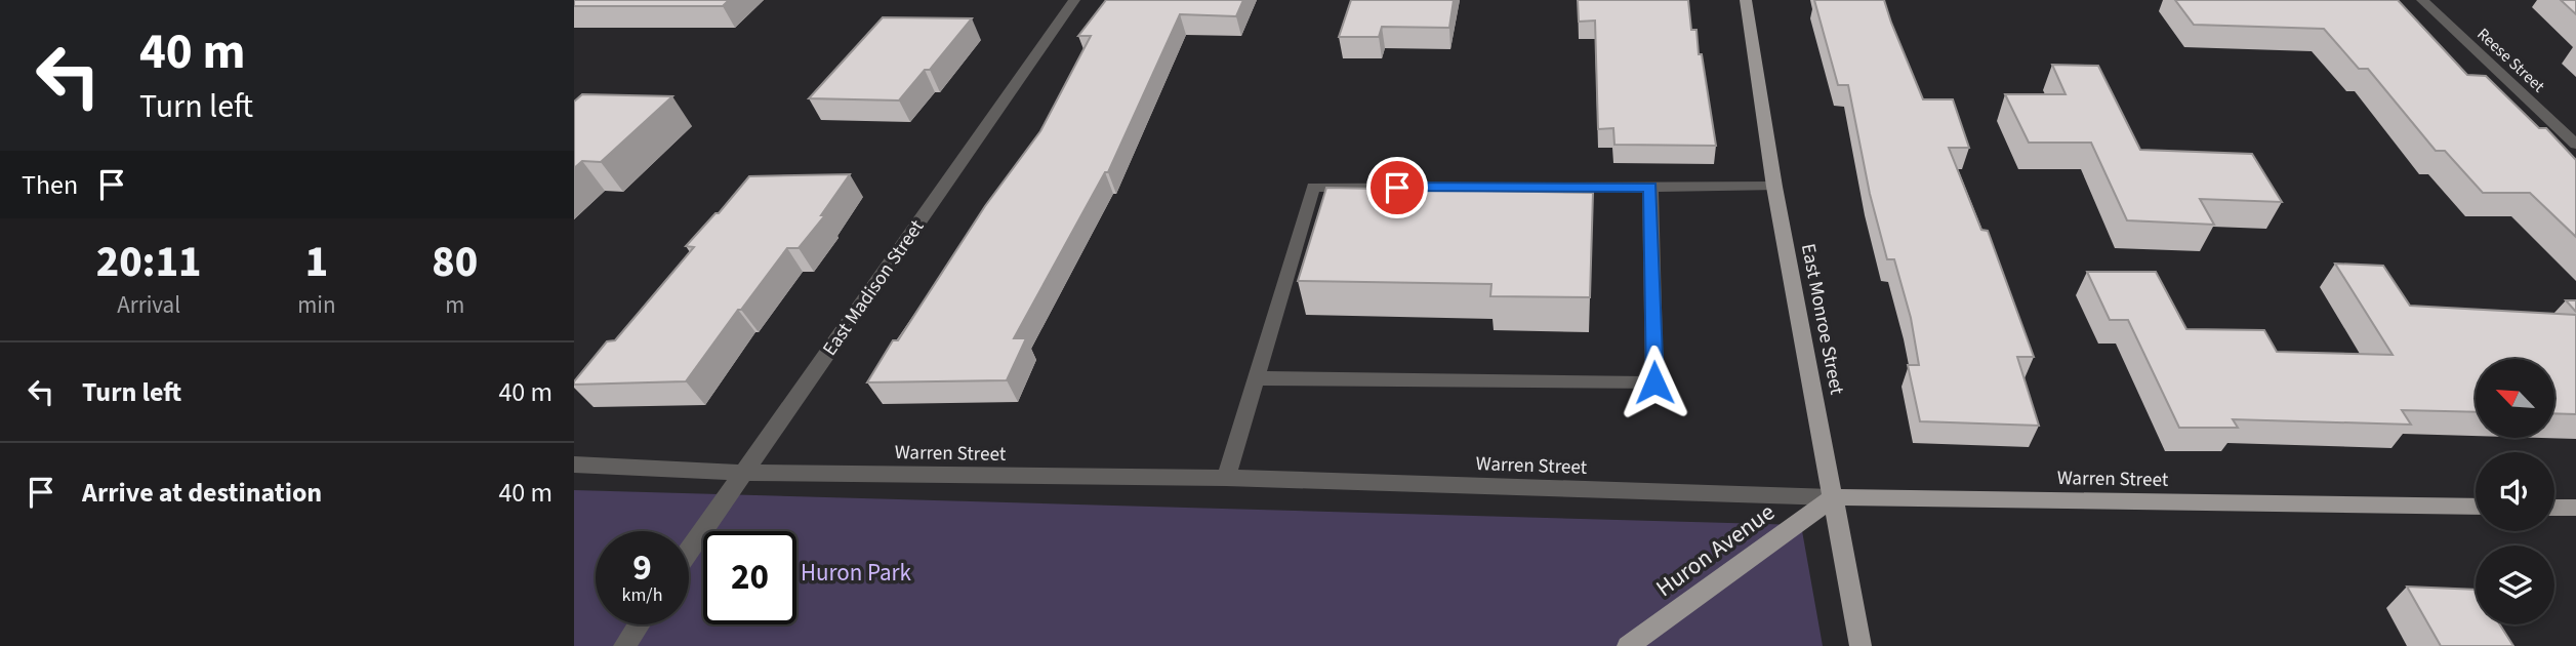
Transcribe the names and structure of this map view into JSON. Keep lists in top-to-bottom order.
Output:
{
  "streets": {
    "main road": ["East Monroe Street", "Warren Street", "Huron Avenue"],
    "street": ["Reese Street", "East Madison Street"]
  },
  "crossings": [
    ["East Madison Street", "Warren Street"],
    ["East Monroe Street", "Warren Street"],
    ["East Monroe Street", "Huron Avenue"],
    ["Warren Street", "Huron Avenue"]
  ],
  "parks": ["Huron Park"],
  "north": "top left",
  "page": {
    "turn": ["40 m", "Turn left"],
    "then": "Then",
    "eta": [
      "20:11",
      "Arrival",
      "1",
      "min",
      "80",
      "m"
    ],
    "list": [
      {
        "name": "Turn left",
        "value": "40 m"
      },
      {
        "name": "Arrive at destination",
        "value": "40 m"
      }
    ],
    "speed": "9 km/h",
    "limit": "20"
  }
}
